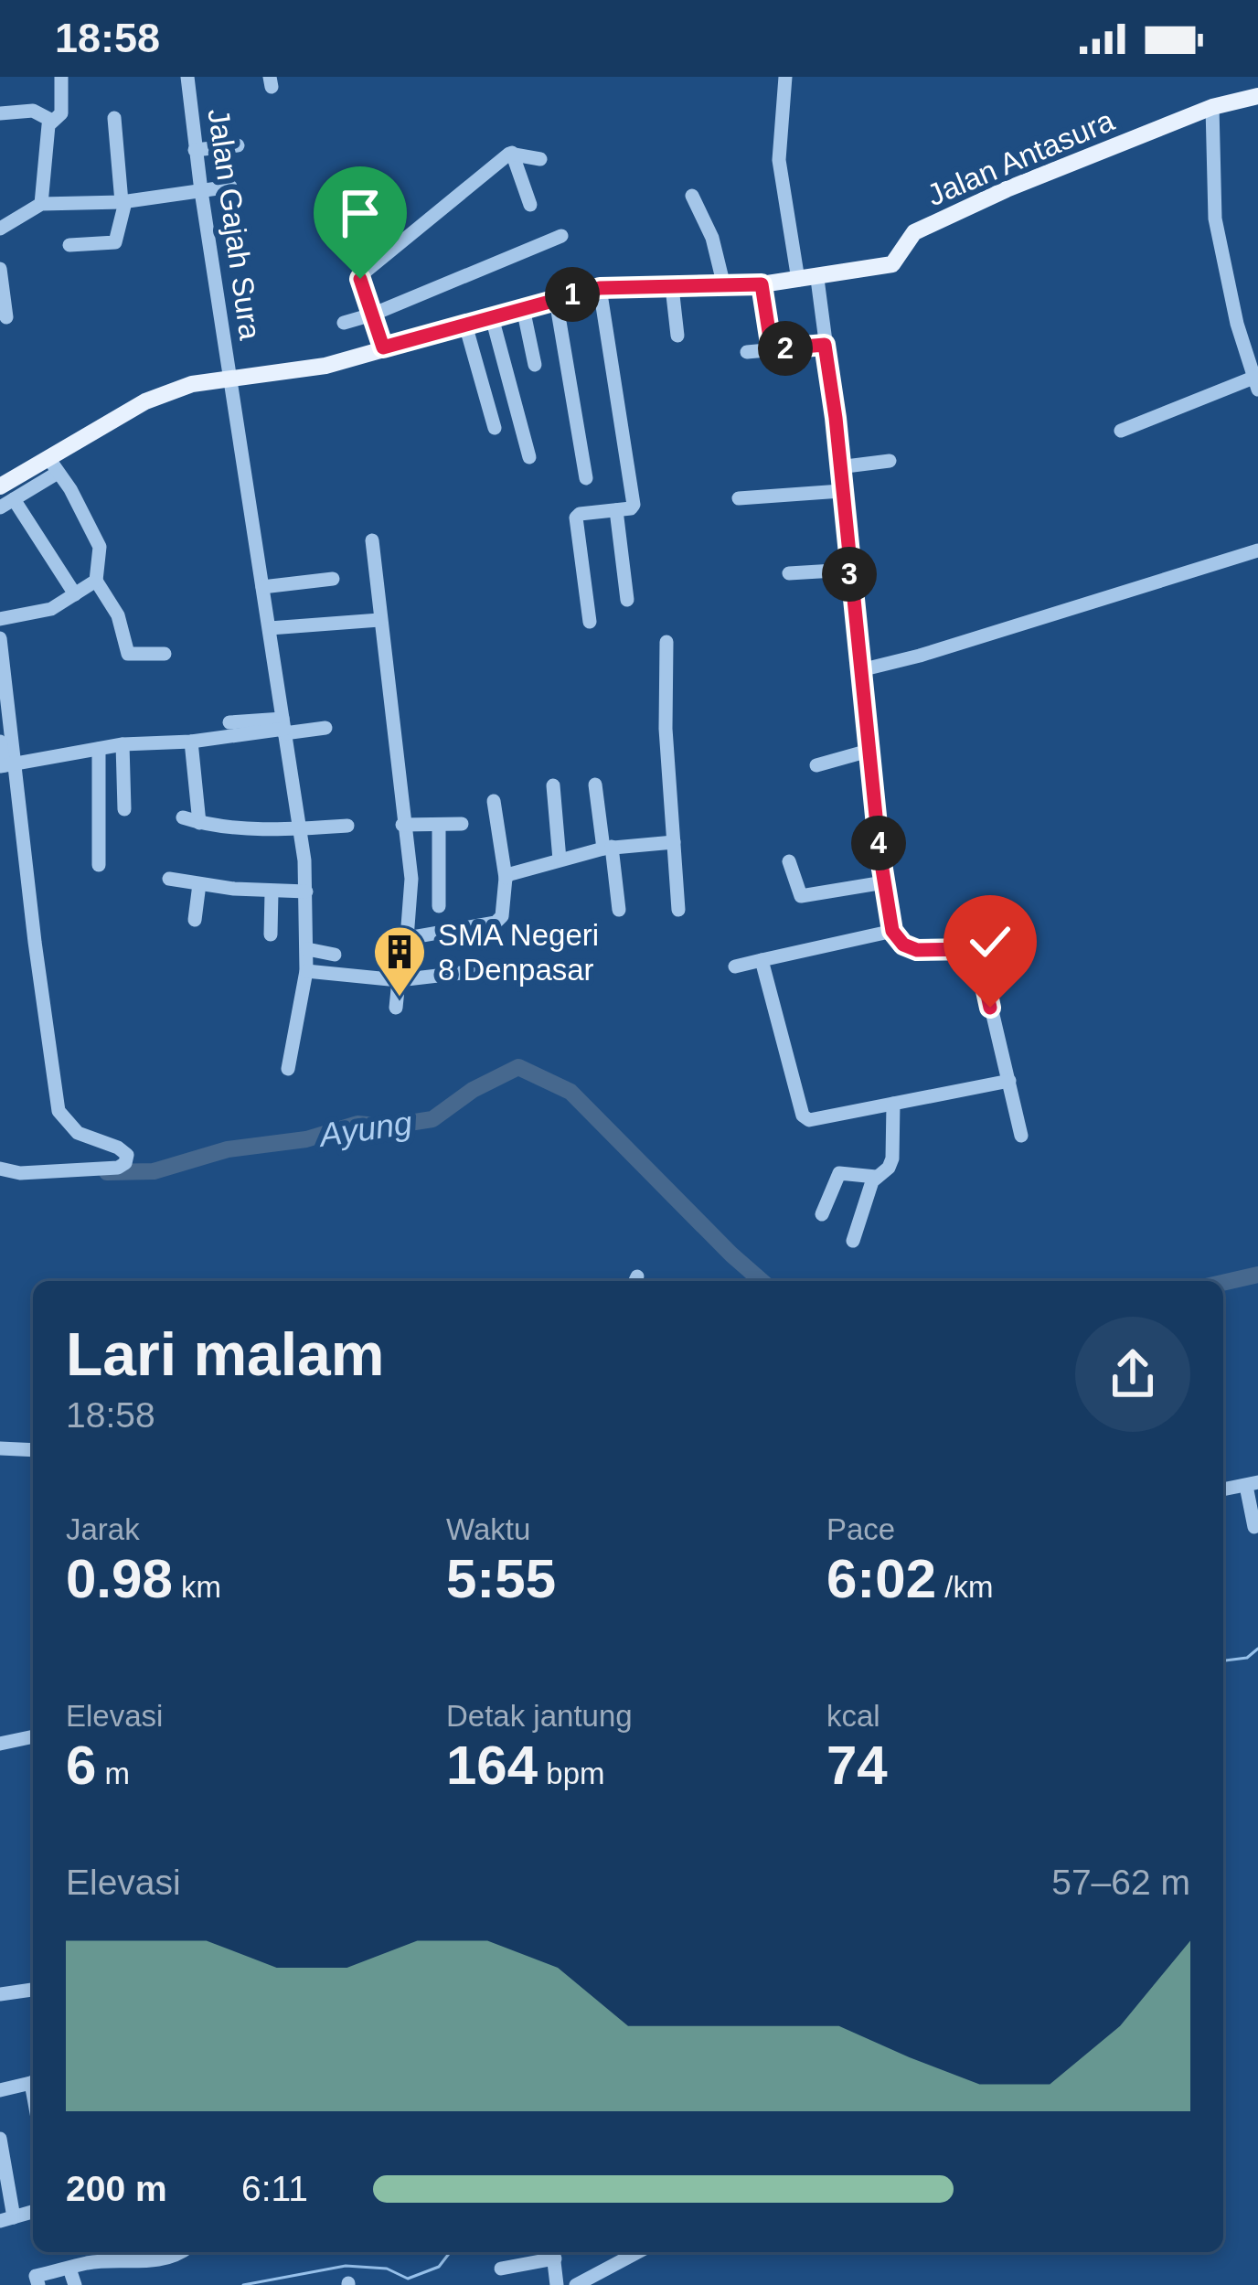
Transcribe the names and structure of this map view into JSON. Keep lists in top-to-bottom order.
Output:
{
  "streets": {
    "main road": ["Jalan Antasura"],
    "street": ["Jalan Gajah Sura"]
  },
  "crossings": [
    ["Jalan Antasura", "Jalan Gajah Sura"]
  ],
  "water": ["Ayung"],
  "places": {
    "building": ["SMA Negeri 8 Denpasar"]
  },
  "page": {
    "status": "18:58",
    "pins": [
      "1",
      "2",
      "3",
      "4"
    ],
    "heading": ["Lari malam", "18:58"],
    "stats": [
      ["Jarak", "0.98 km"],
      ["Waktu", "5:55"],
      ["Pace", "6:02 /km"],
      ["Elevasi", "6 m"],
      ["Detak jantung", "164 bpm"],
      ["kcal", "74"]
    ],
    "chart": ["Elevasi", "57–62 m"],
    "list": [
      {
        "name": "200 m",
        "note": "6:11"
      }
    ]
  }
}
